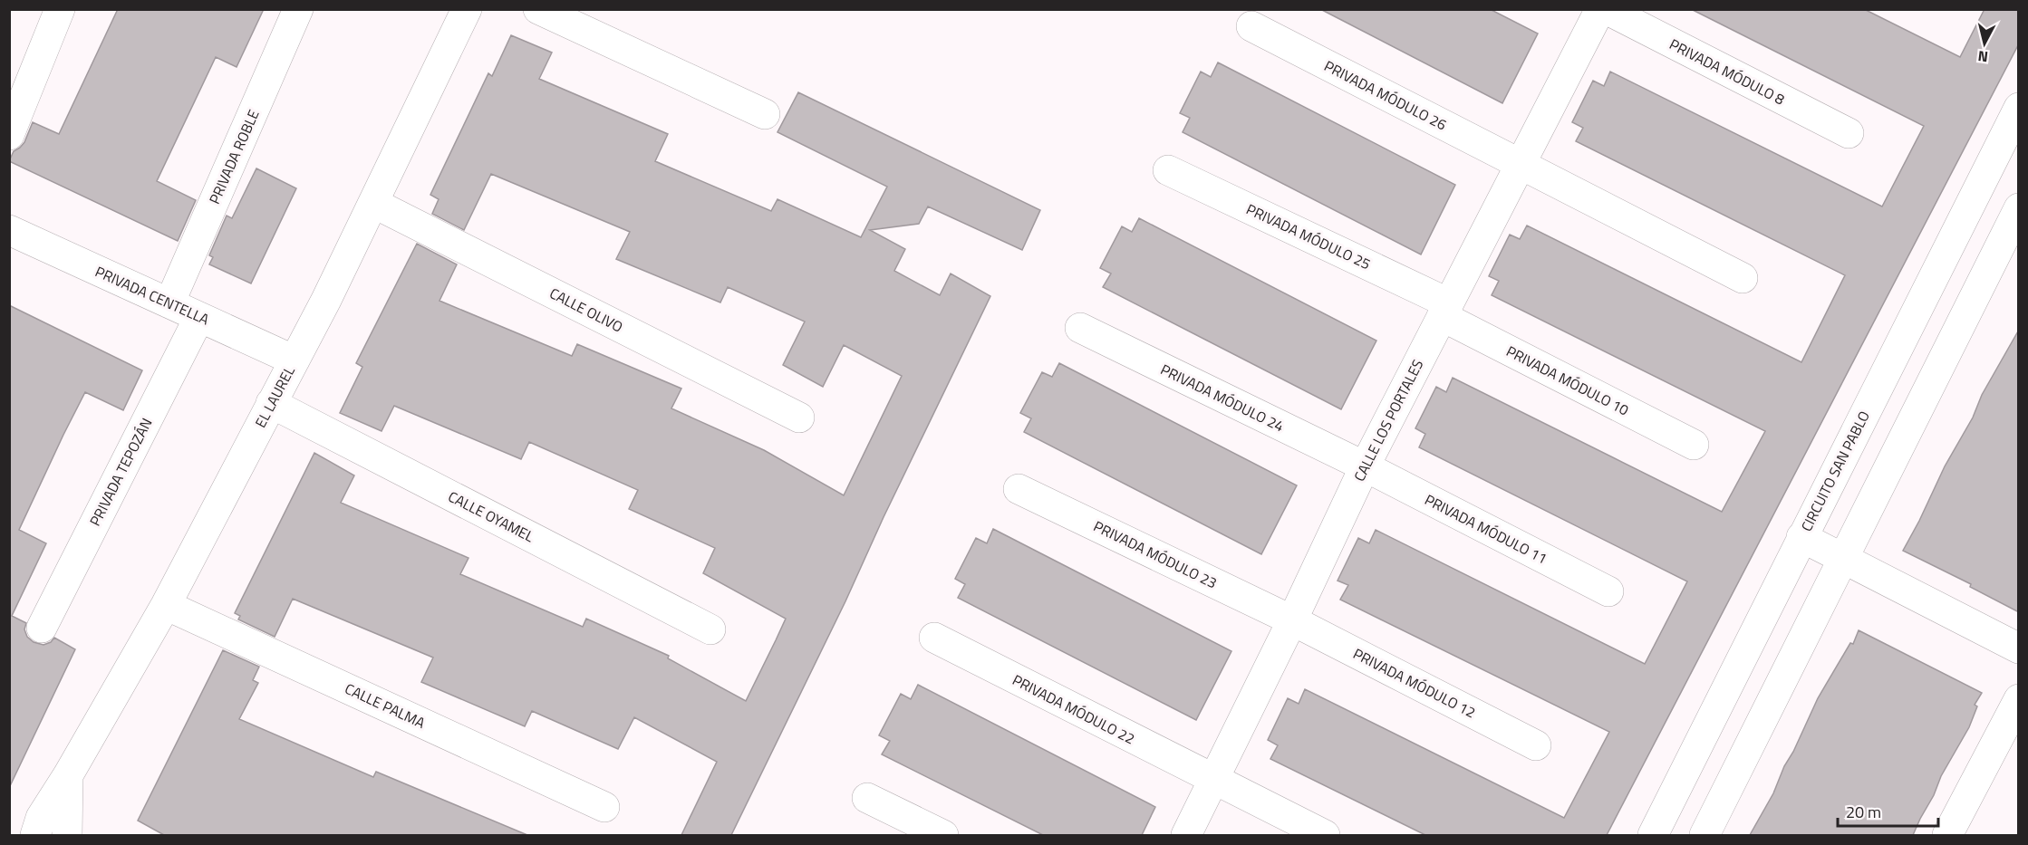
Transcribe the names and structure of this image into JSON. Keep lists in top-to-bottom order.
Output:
{
  "streets": {
    "street": [
      "PRIVADA MÓDULO 8",
      "PRIVADA MÓDULO 26",
      "PRIVADA ROBLE",
      "PRIVADA MÓDULO 25",
      "PRIVADA CENTELLA",
      "CALLE OLIVO",
      "PRIVADA MÓDULO 10",
      "EL LAUREL",
      "PRIVADA MÓDULO 24",
      "CALLE LOS PORTALES",
      "CIRCUITO SAN PABLO",
      "PRIVADA TEPOZÁN",
      "CALLE OYAMEL",
      "PRIVADA MÓDULO 11",
      "PRIVADA MÓDULO 23",
      "PRIVADA MÓDULO 12",
      "CALLE PALMA",
      "PRIVADA MÓDULO 22"
    ]
  },
  "crossings": [
    ["PRIVADA MÓDULO 26", "CALLE LOS PORTALES"],
    ["PRIVADA ROBLE", "PRIVADA CENTELLA"],
    ["PRIVADA MÓDULO 25", "PRIVADA MÓDULO 10"],
    ["PRIVADA MÓDULO 25", "CALLE LOS PORTALES"],
    ["PRIVADA CENTELLA", "EL LAUREL"],
    ["PRIVADA CENTELLA", "PRIVADA TEPOZÁN"],
    ["CALLE OLIVO", "EL LAUREL"],
    ["PRIVADA MÓDULO 10", "CALLE LOS PORTALES"],
    ["EL LAUREL", "CALLE OYAMEL"],
    ["EL LAUREL", "CALLE PALMA"],
    ["PRIVADA MÓDULO 24", "CALLE LOS PORTALES"],
    ["PRIVADA MÓDULO 24", "PRIVADA MÓDULO 11"],
    ["CALLE LOS PORTALES", "PRIVADA MÓDULO 11"],
    ["CALLE LOS PORTALES", "PRIVADA MÓDULO 23"],
    ["CALLE LOS PORTALES", "PRIVADA MÓDULO 12"],
    ["CALLE LOS PORTALES", "PRIVADA MÓDULO 22"],
    ["PRIVADA MÓDULO 23", "PRIVADA MÓDULO 12"]
  ],
  "scale_bar": "20 m",
  "north": "bottom"
}
